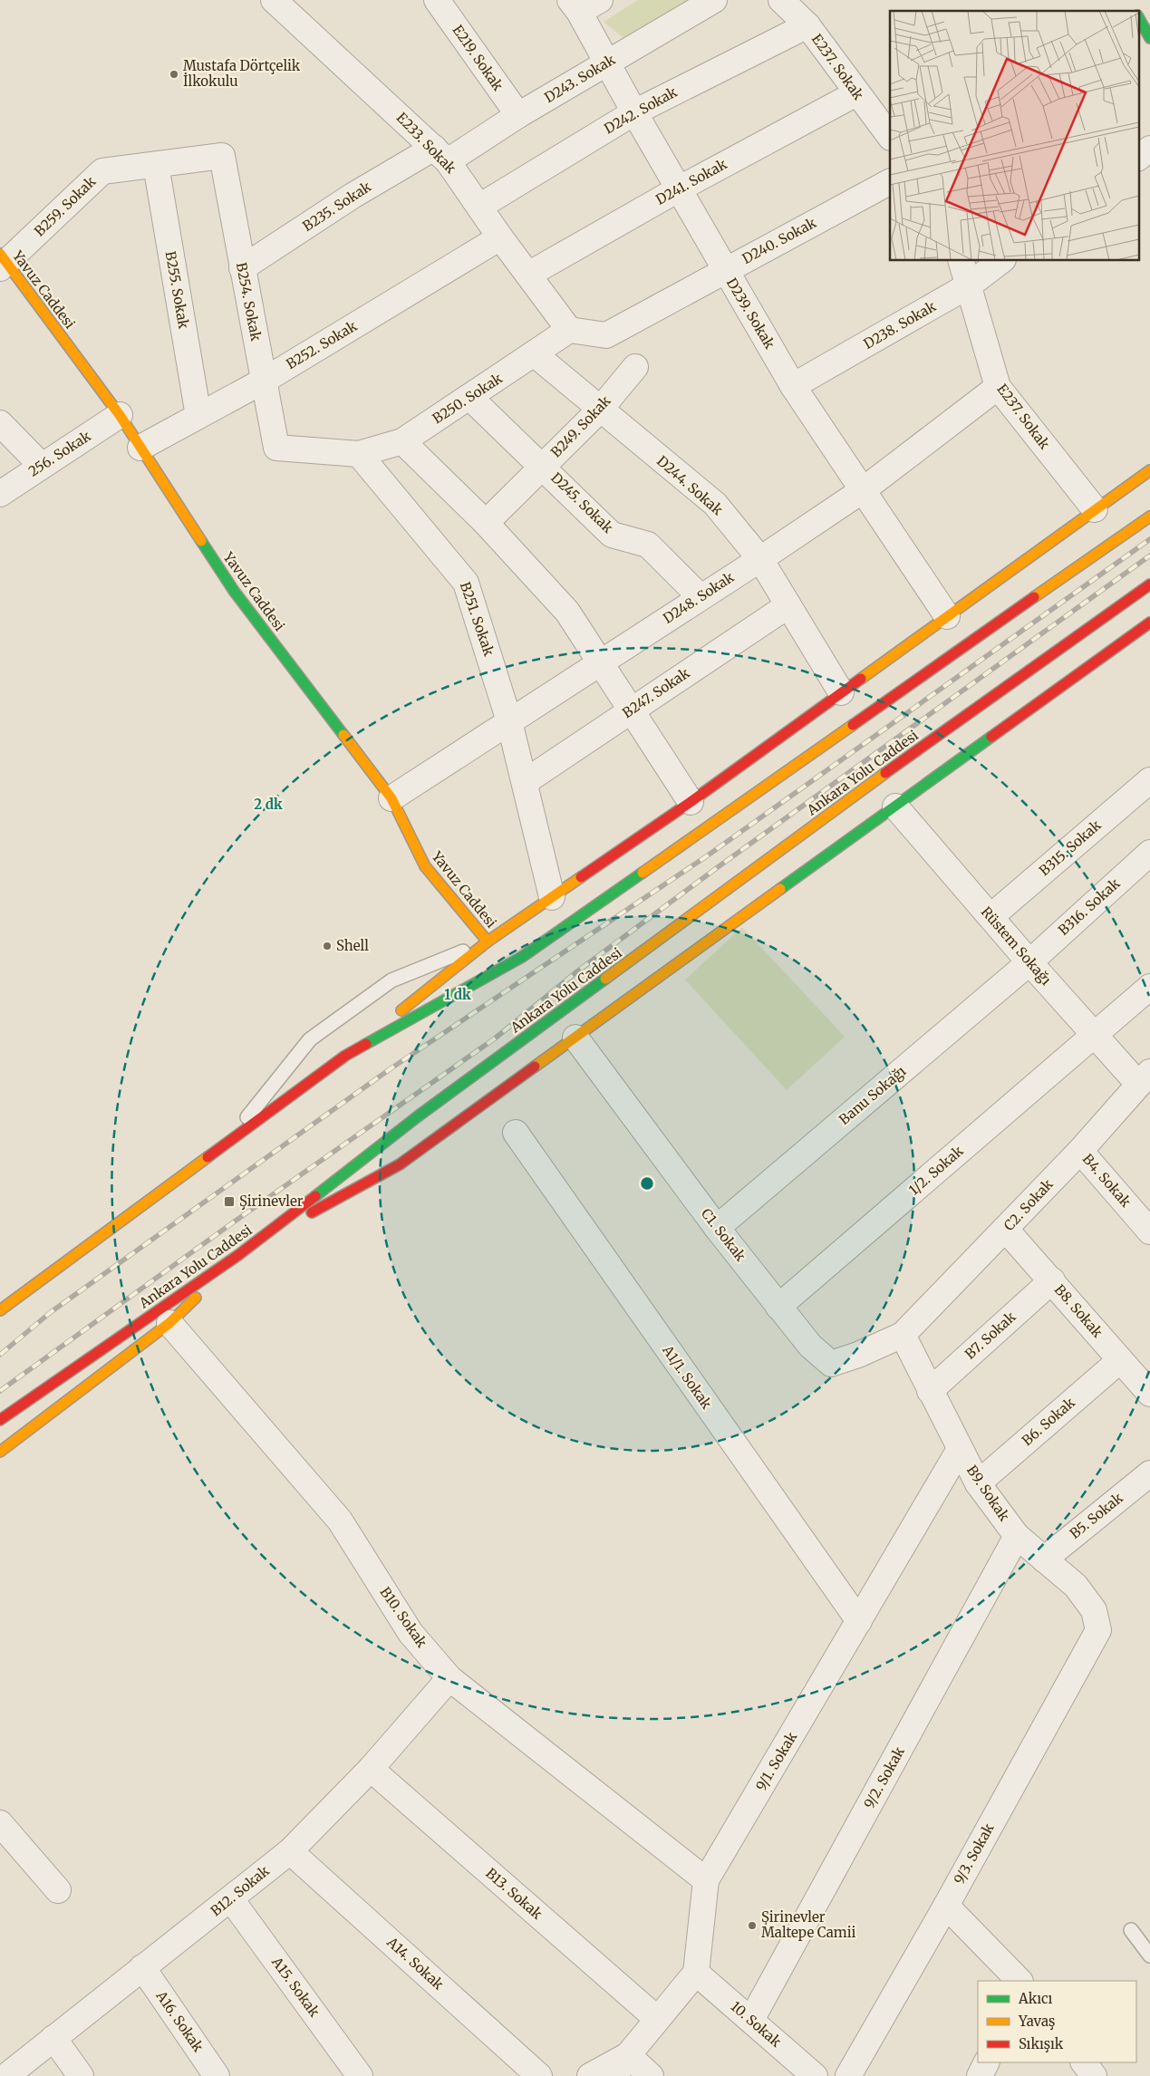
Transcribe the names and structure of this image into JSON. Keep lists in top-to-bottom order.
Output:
{
  "streets": {
    "main road": ["Yavuz Caddesi", "Ankara Yolu Caddesi"],
    "street": [
      "E219. Sokak",
      "E237. Sokak",
      "D243. Sokak",
      "D242. Sokak",
      "E233. Sokak",
      "D241. Sokak",
      "B259. Sokak",
      "B235. Sokak",
      "D240. Sokak",
      "B255. Sokak",
      "B254. Sokak",
      "D239. Sokak",
      "D238. Sokak",
      "B252. Sokak",
      "B250. Sokak",
      "B249. Sokak",
      "256. Sokak",
      "D244. Sokak",
      "D245. Sokak",
      "D248. Sokak",
      "B251. Sokak",
      "B247. Sokak",
      "B315. Sokak",
      "B316. Sokak",
      "Rüstem Sokağı",
      "Banu Sokağı",
      "1/2. Sokak",
      "B4. Sokak",
      "C2. Sokak",
      "C1. Sokak",
      "B8. Sokak",
      "B7. Sokak",
      "A1/1. Sokak",
      "B6. Sokak",
      "B9. Sokak",
      "B5. Sokak",
      "B10. Sokak",
      "9/1. Sokak",
      "9/2. Sokak",
      "9/3. Sokak",
      "B12. Sokak",
      "B13. Sokak",
      "A14. Sokak",
      "A15. Sokak",
      "A16. Sokak",
      "10. Sokak"
    ]
  },
  "crossings": [
    ["E219. Sokak", "D243. Sokak"],
    ["E237. Sokak", "D242. Sokak"],
    ["E237. Sokak", "D241. Sokak"],
    ["E237. Sokak", "D238. Sokak"],
    ["E237. Sokak", "D248. Sokak"],
    ["D243. Sokak", "E233. Sokak"],
    ["D243. Sokak", "B235. Sokak"],
    ["D243. Sokak", "D239. Sokak"],
    ["D242. Sokak", "E233. Sokak"],
    ["D242. Sokak", "D239. Sokak"],
    ["E233. Sokak", "D241. Sokak"],
    ["E233. Sokak", "B235. Sokak"],
    ["E233. Sokak", "D240. Sokak"],
    ["E233. Sokak", "B252. Sokak"],
    ["E233. Sokak", "B250. Sokak"],
    ["D241. Sokak", "D239. Sokak"],
    ["B259. Sokak", "Yavuz Caddesi"],
    ["B259. Sokak", "B255. Sokak"],
    ["B259. Sokak", "B254. Sokak"],
    ["B235. Sokak", "B254. Sokak"],
    ["D240. Sokak", "D239. Sokak"],
    ["D240. Sokak", "B250. Sokak"],
    ["Yavuz Caddesi", "B252. Sokak"],
    ["Yavuz Caddesi", "256. Sokak"],
    ["Yavuz Caddesi", "D248. Sokak"],
    ["B255. Sokak", "B252. Sokak"],
    ["B254. Sokak", "B252. Sokak"],
    ["B254. Sokak", "B250. Sokak"],
    ["B254. Sokak", "B251. Sokak"],
    ["D239. Sokak", "D238. Sokak"],
    ["D239. Sokak", "D248. Sokak"],
    ["B250. Sokak", "D244. Sokak"],
    ["B250. Sokak", "D245. Sokak"],
    ["B250. Sokak", "B251. Sokak"],
    ["B249. Sokak", "D244. Sokak"],
    ["B249. Sokak", "D245. Sokak"],
    ["D244. Sokak", "D248. Sokak"],
    ["D244. Sokak", "B247. Sokak"],
    ["D245. Sokak", "D248. Sokak"],
    ["D248. Sokak", "B251. Sokak"],
    ["B251. Sokak", "B247. Sokak"],
    ["B315. Sokak", "Rüstem Sokağı"],
    ["B316. Sokak", "Rüstem Sokağı"],
    ["B316. Sokak", "Banu Sokağı"],
    ["Rüstem Sokağı", "Banu Sokağı"],
    ["Rüstem Sokağı", "1/2. Sokak"],
    ["Rüstem Sokağı", "C2. Sokak"],
    ["Banu Sokağı", "C1. Sokak"],
    ["1/2. Sokak", "C1. Sokak"],
    ["B4. Sokak", "C2. Sokak"],
    ["C2. Sokak", "C1. Sokak"],
    ["C2. Sokak", "B8. Sokak"],
    ["C2. Sokak", "B9. Sokak"],
    ["C1. Sokak", "B9. Sokak"],
    ["B8. Sokak", "B7. Sokak"],
    ["B8. Sokak", "B6. Sokak"],
    ["B7. Sokak", "B9. Sokak"],
    ["A1/1. Sokak", "9/1. Sokak"],
    ["B6. Sokak", "B9. Sokak"],
    ["B9. Sokak", "B5. Sokak"],
    ["B9. Sokak", "9/1. Sokak"],
    ["B9. Sokak", "9/2. Sokak"],
    ["B9. Sokak", "9/3. Sokak"],
    ["B10. Sokak", "9/1. Sokak"],
    ["B10. Sokak", "B12. Sokak"],
    ["9/1. Sokak", "10. Sokak"],
    ["9/2. Sokak", "10. Sokak"],
    ["B12. Sokak", "B13. Sokak"],
    ["B12. Sokak", "A14. Sokak"],
    ["B12. Sokak", "A15. Sokak"],
    ["B12. Sokak", "A16. Sokak"]
  ],
  "places": {
    "other": ["Mustafa Dörtçelik İlkokulu", "Shell", "Şirinevler Maltepe Camii"],
    "transit": ["Şirinevler"]
  },
  "legend": ["Akıcı", "Yavaş", "Sıkışık"],
  "rings": ["2 dk", "1 dk"]
}
